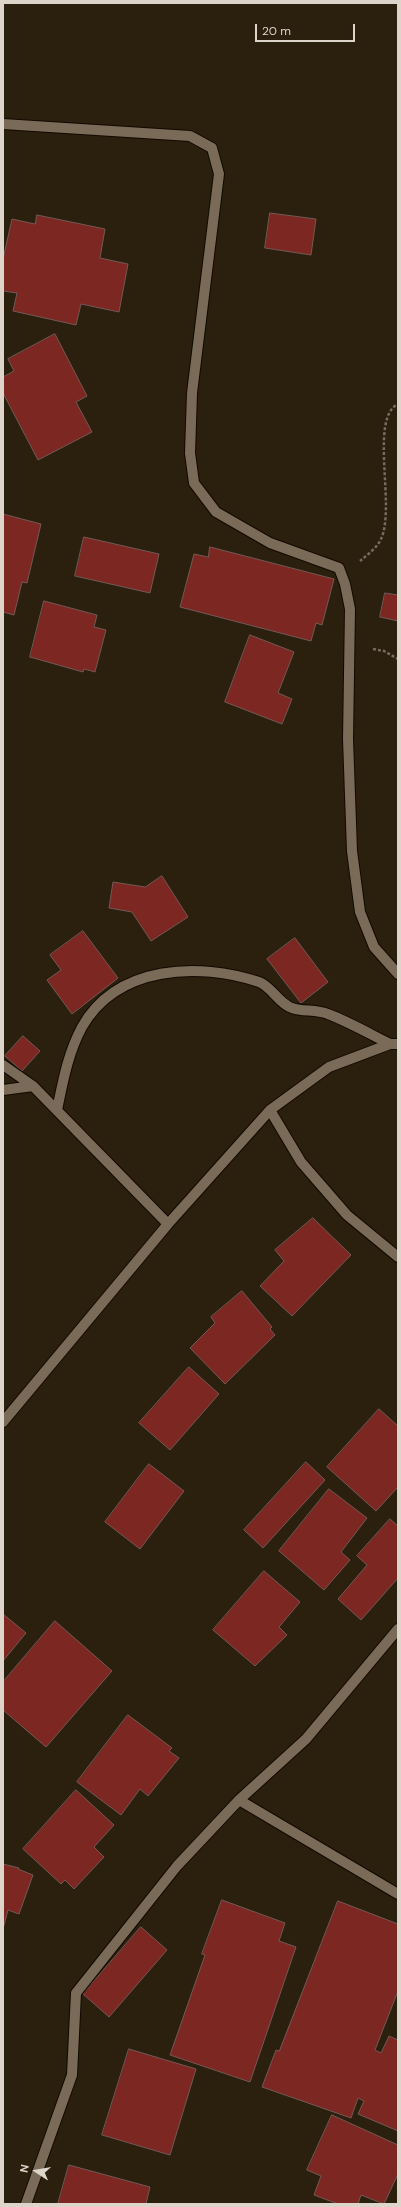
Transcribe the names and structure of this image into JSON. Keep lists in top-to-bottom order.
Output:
{
  "scale_bar": "20 m",
  "north": "left"
}
